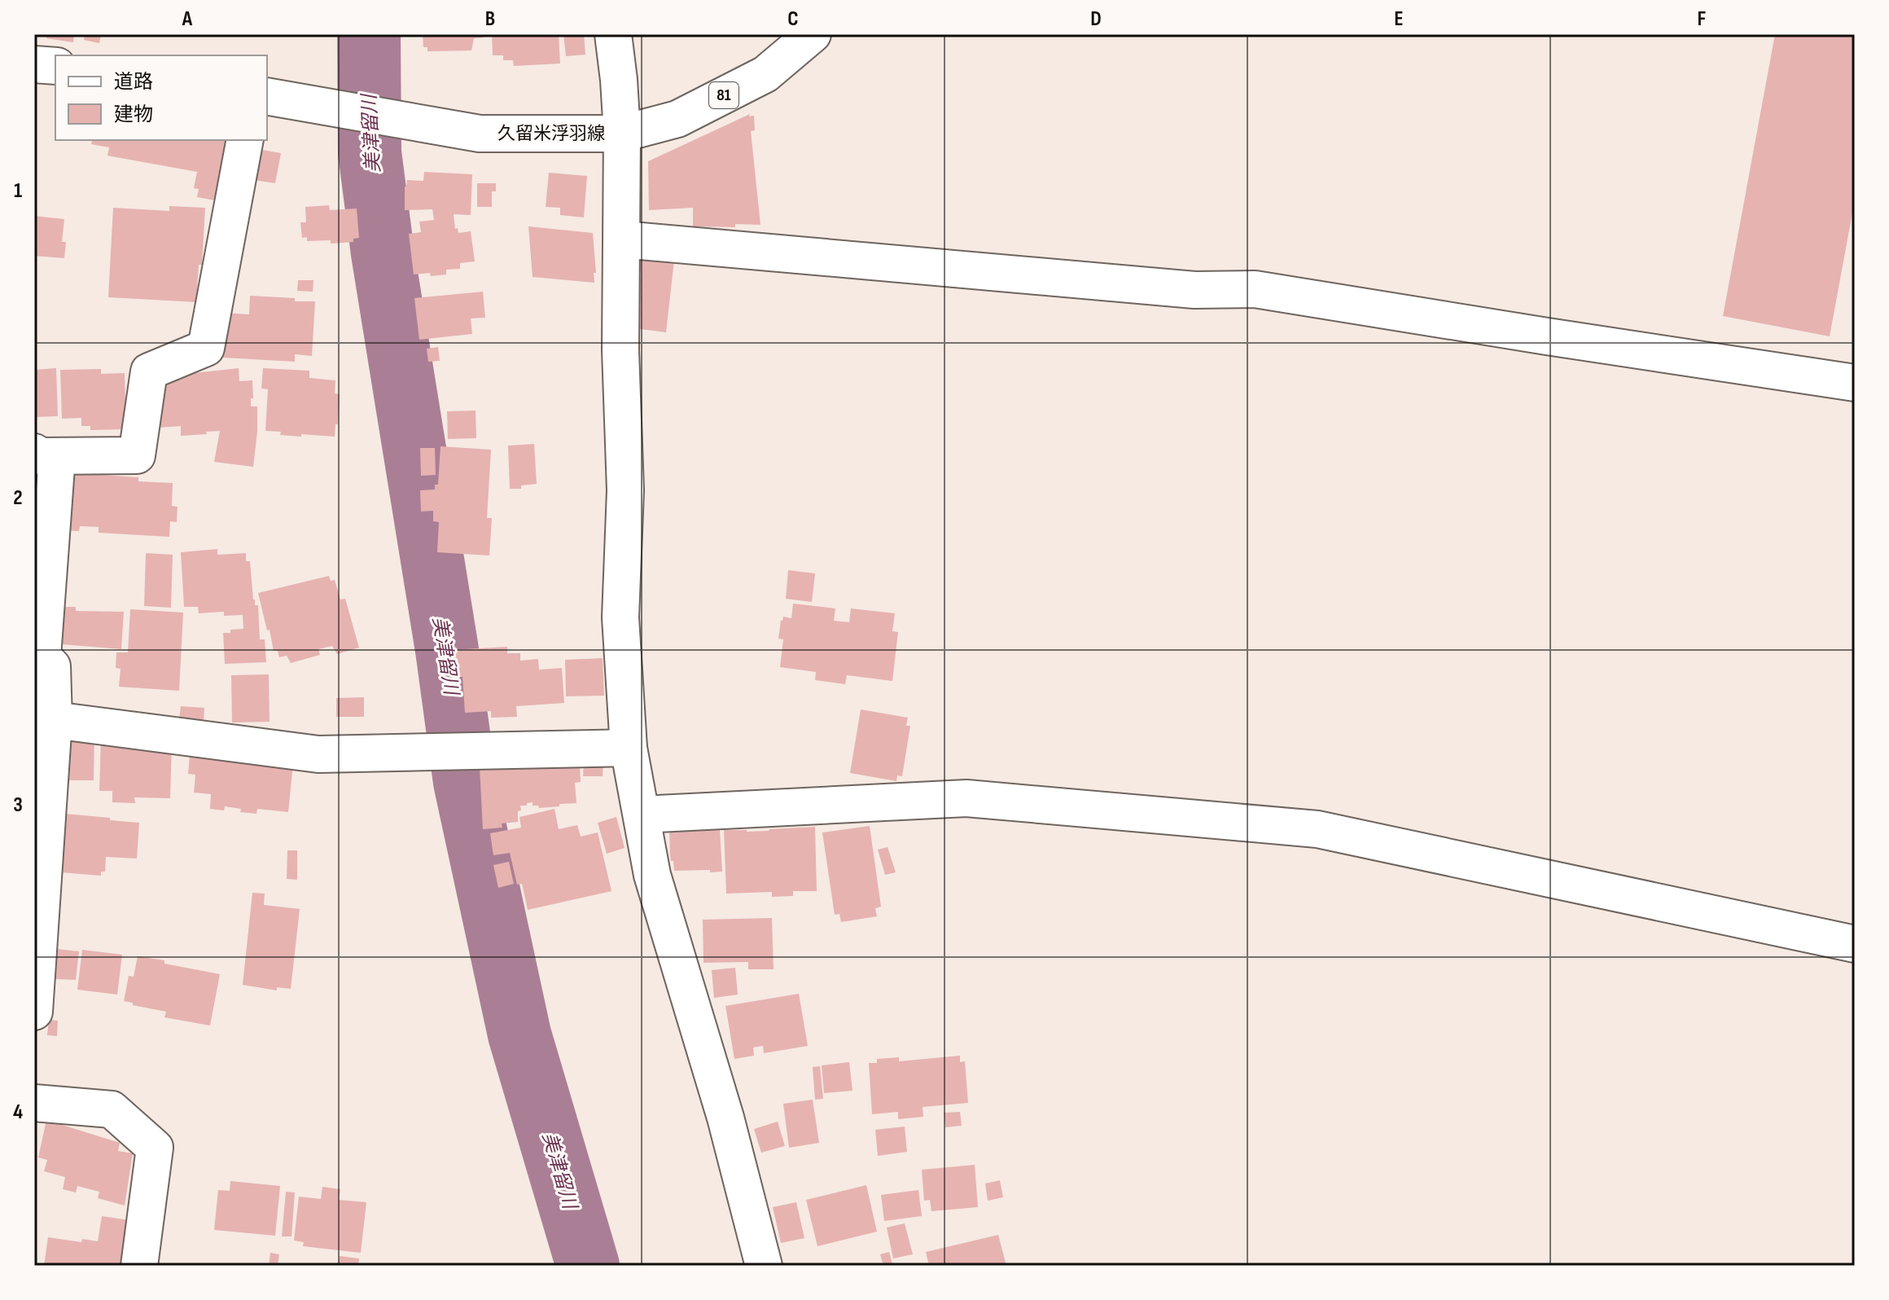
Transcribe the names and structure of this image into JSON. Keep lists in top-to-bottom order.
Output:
{
  "streets": {
    "street": ["81", "久留米浮羽線"]
  },
  "water": ["美津留川"],
  "legend": ["道路", "建物"],
  "grid": {
    "columns": [
      "A",
      "B",
      "C",
      "D",
      "E",
      "F"
    ],
    "rows": [
      "1",
      "2",
      "3",
      "4"
    ]
  }
}
